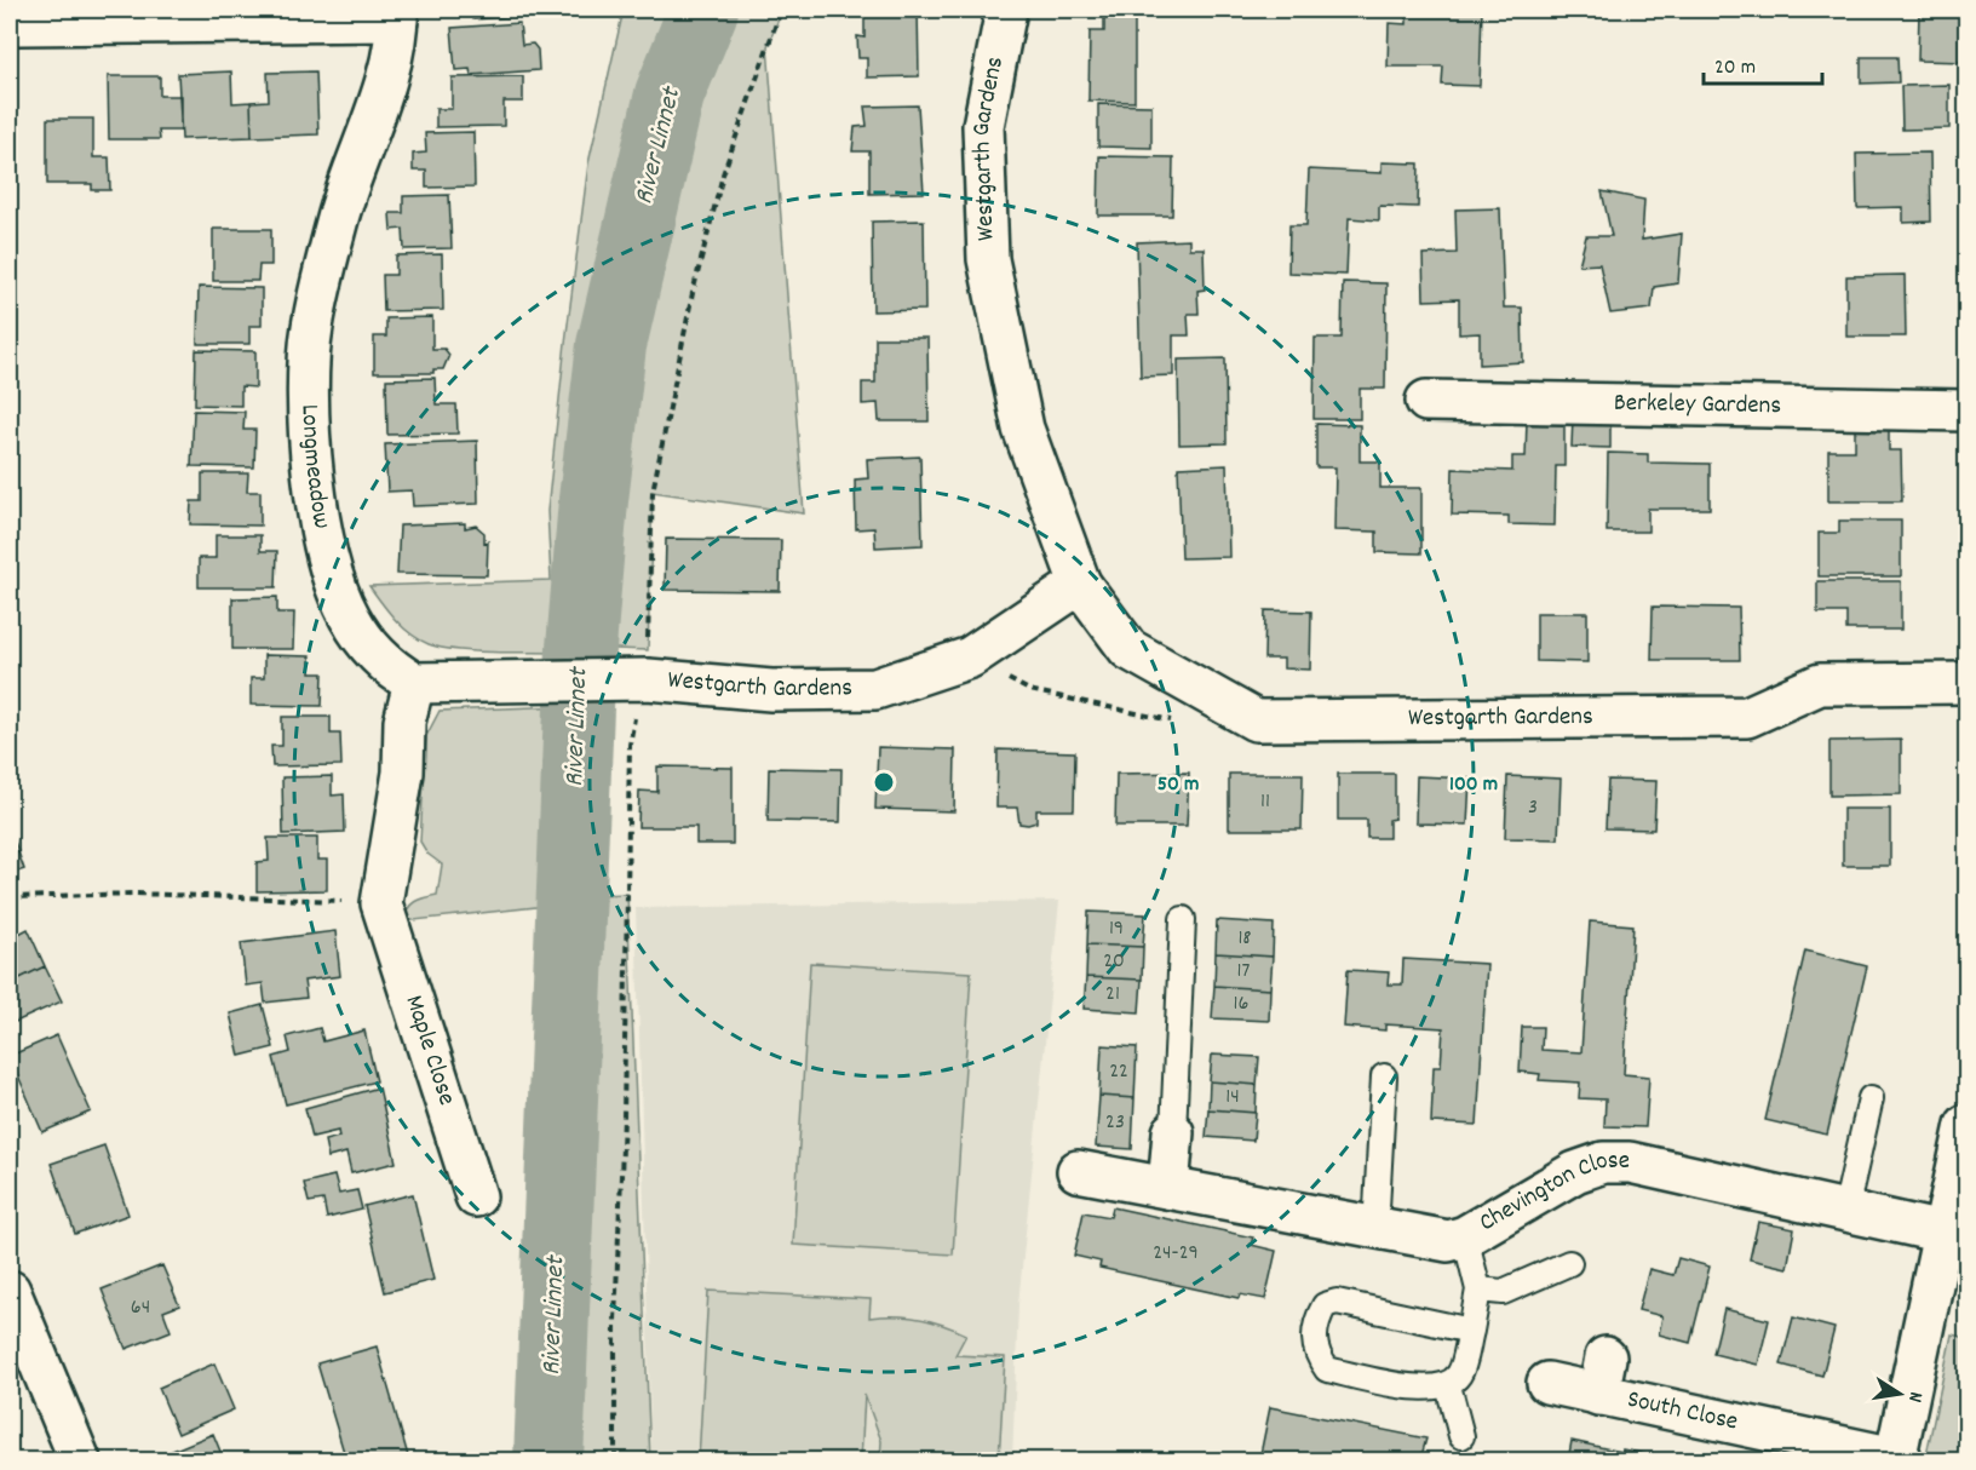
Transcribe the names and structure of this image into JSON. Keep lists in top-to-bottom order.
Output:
{
  "streets": {
    "street": [
      "Westgarth Gardens",
      "Berkeley Gardens",
      "Longmeadow",
      "Maple Close",
      "Chevington Close",
      "South Close"
    ]
  },
  "crossings": [
    ["Westgarth Gardens", "Longmeadow"]
  ],
  "water": ["River Linnet"],
  "house_numbers": [
    "11",
    "3",
    "19",
    "18",
    "20",
    "17",
    "21",
    "16",
    "22",
    "14",
    "23",
    "24-29",
    "64"
  ],
  "scale_bar": "20 m",
  "north": "right",
  "rings": ["50 m", "100 m"]
}
